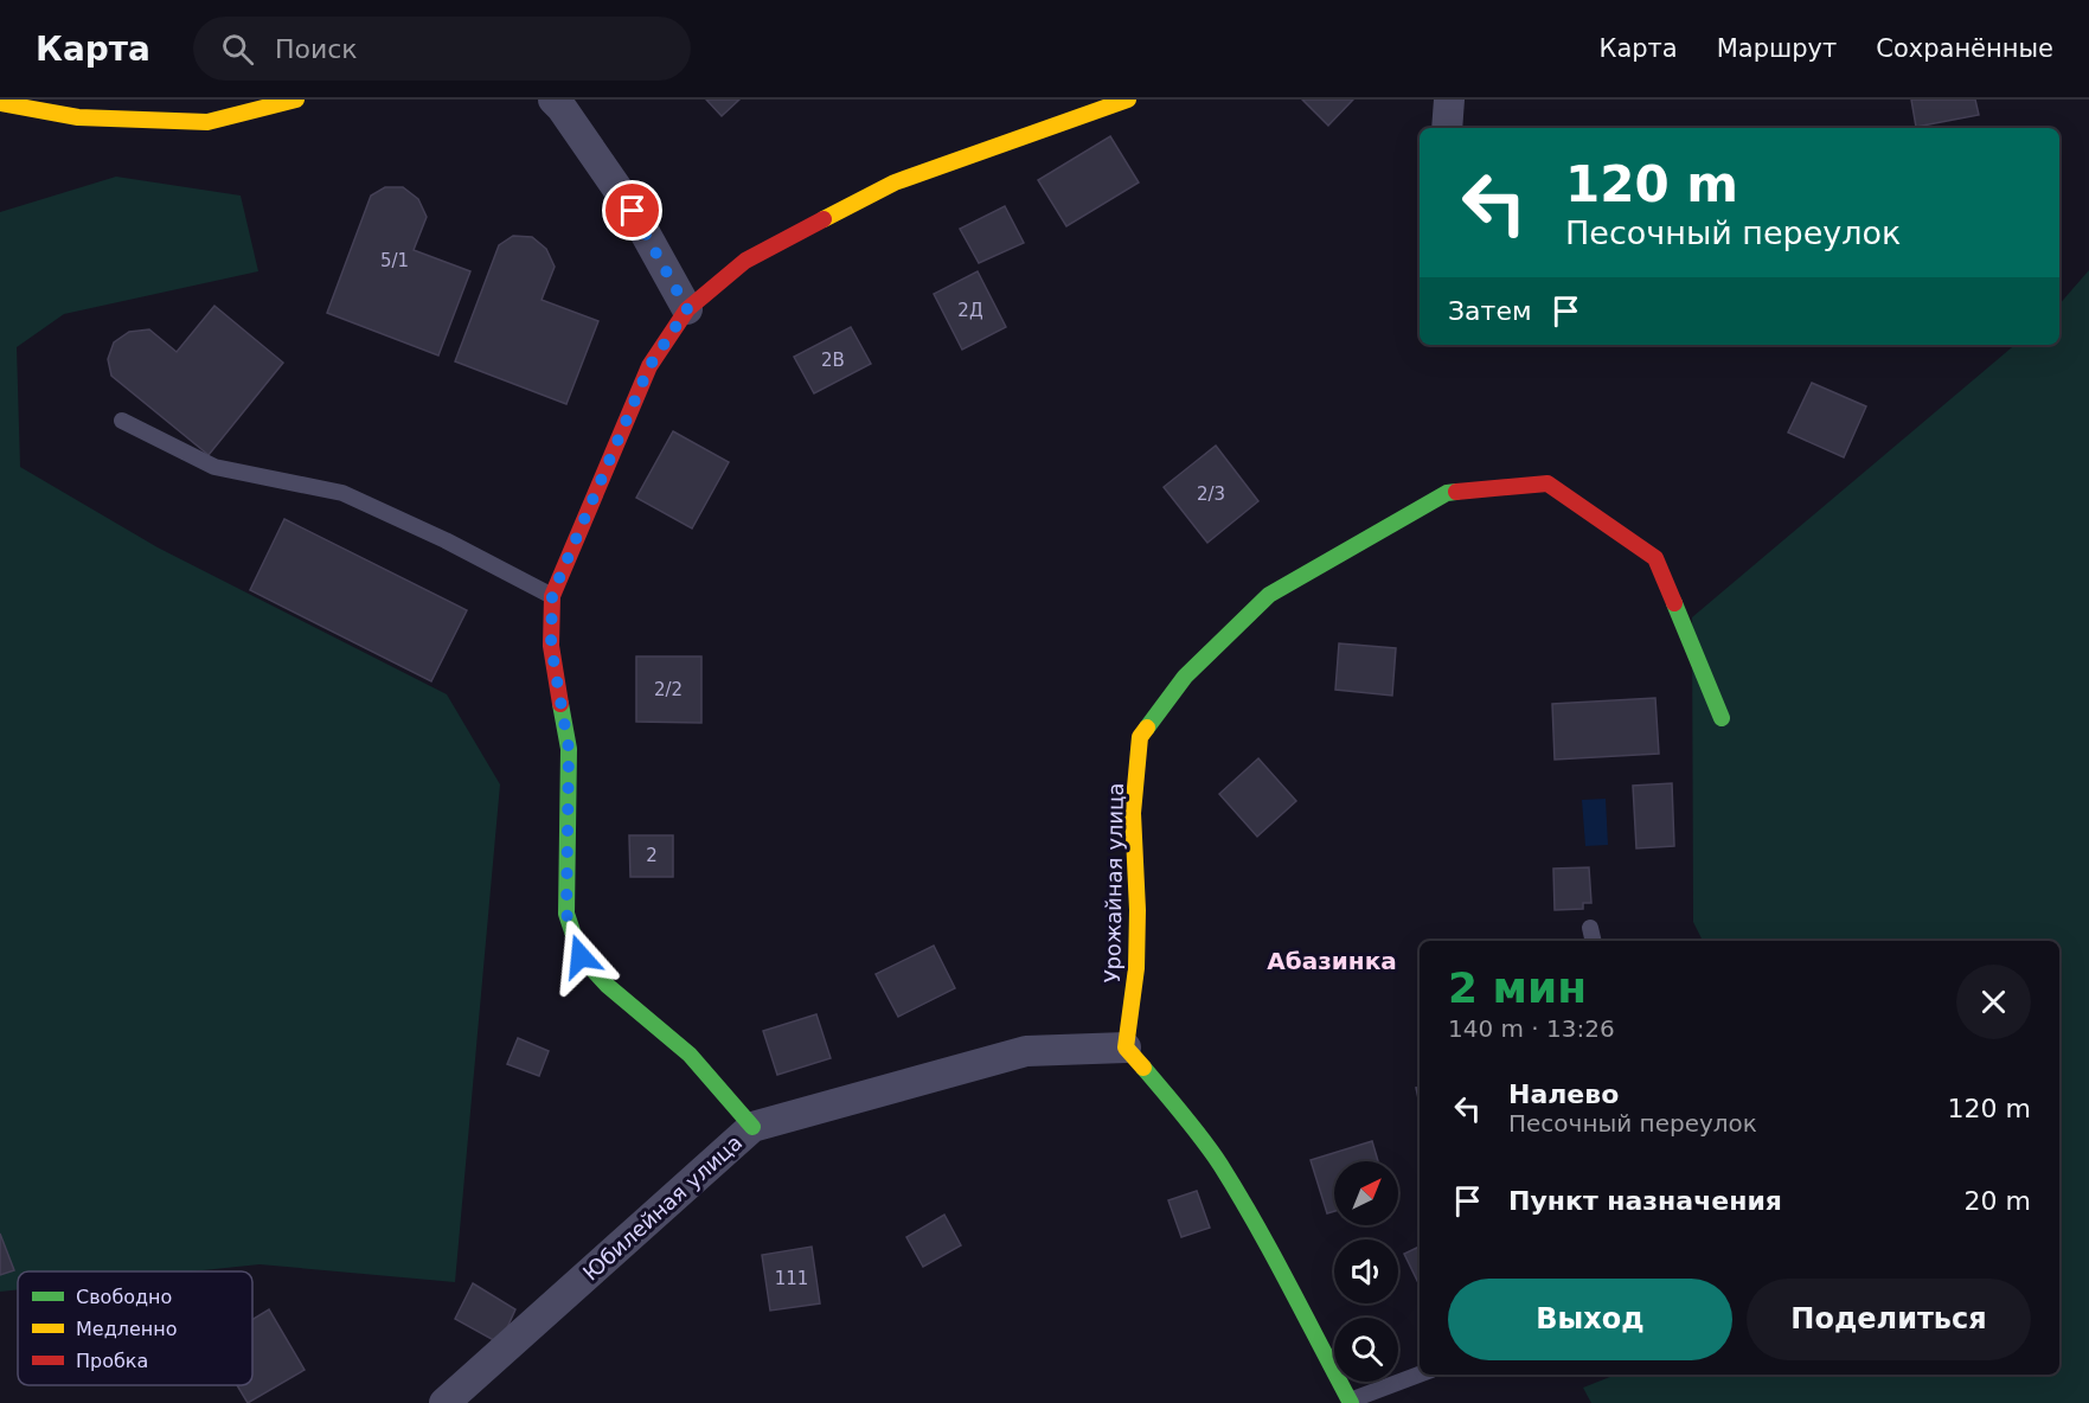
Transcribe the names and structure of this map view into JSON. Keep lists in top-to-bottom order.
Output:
{
  "streets": {
    "street": ["Урожайная улица", "Юбилейная улица"]
  },
  "crossings": [
    ["Урожайная улица", "Юбилейная улица"]
  ],
  "districts": ["Абазинка"],
  "house_numbers": [
    "5/1",
    "2Д",
    "2В",
    "2/3",
    "2/2",
    "2",
    "111"
  ],
  "legend": ["Свободно", "Медленно", "Пробка"],
  "north": "top right",
  "page": {
    "header": "Карта",
    "search": "Поиск",
    "nav": ["Карта", "Маршрут", "Сохранённые"],
    "turn": ["120 m", "Песочный переулок"],
    "then": "Затем",
    "heading": ["2 мин", "140 m · 13:26"],
    "list": [
      {
        "name": "Налево",
        "note": "Песочный переулок",
        "value": "120 m"
      },
      {
        "name": "Пункт назначения",
        "value": "20 m"
      }
    ],
    "buttons": ["Выход", "Поделиться"]
  }
}
